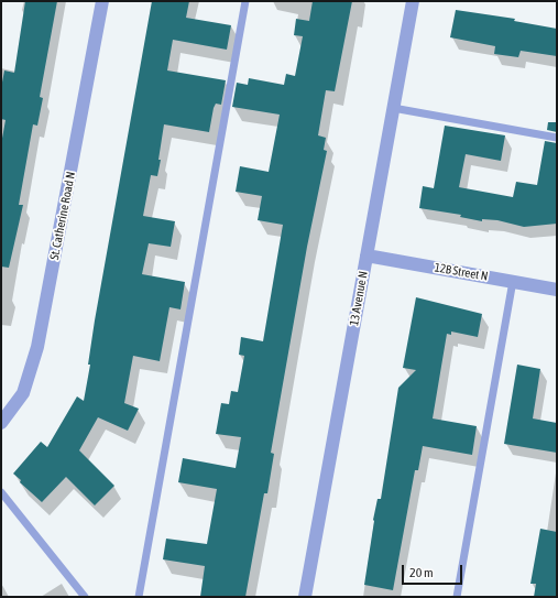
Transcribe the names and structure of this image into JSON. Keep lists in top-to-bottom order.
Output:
{
  "streets": {
    "street": ["St. Catherine Road N", "12B Street N", "13 Avenue N"]
  },
  "crossings": [
    ["12B Street N", "13 Avenue N"]
  ],
  "scale_bar": "20 m"
}
